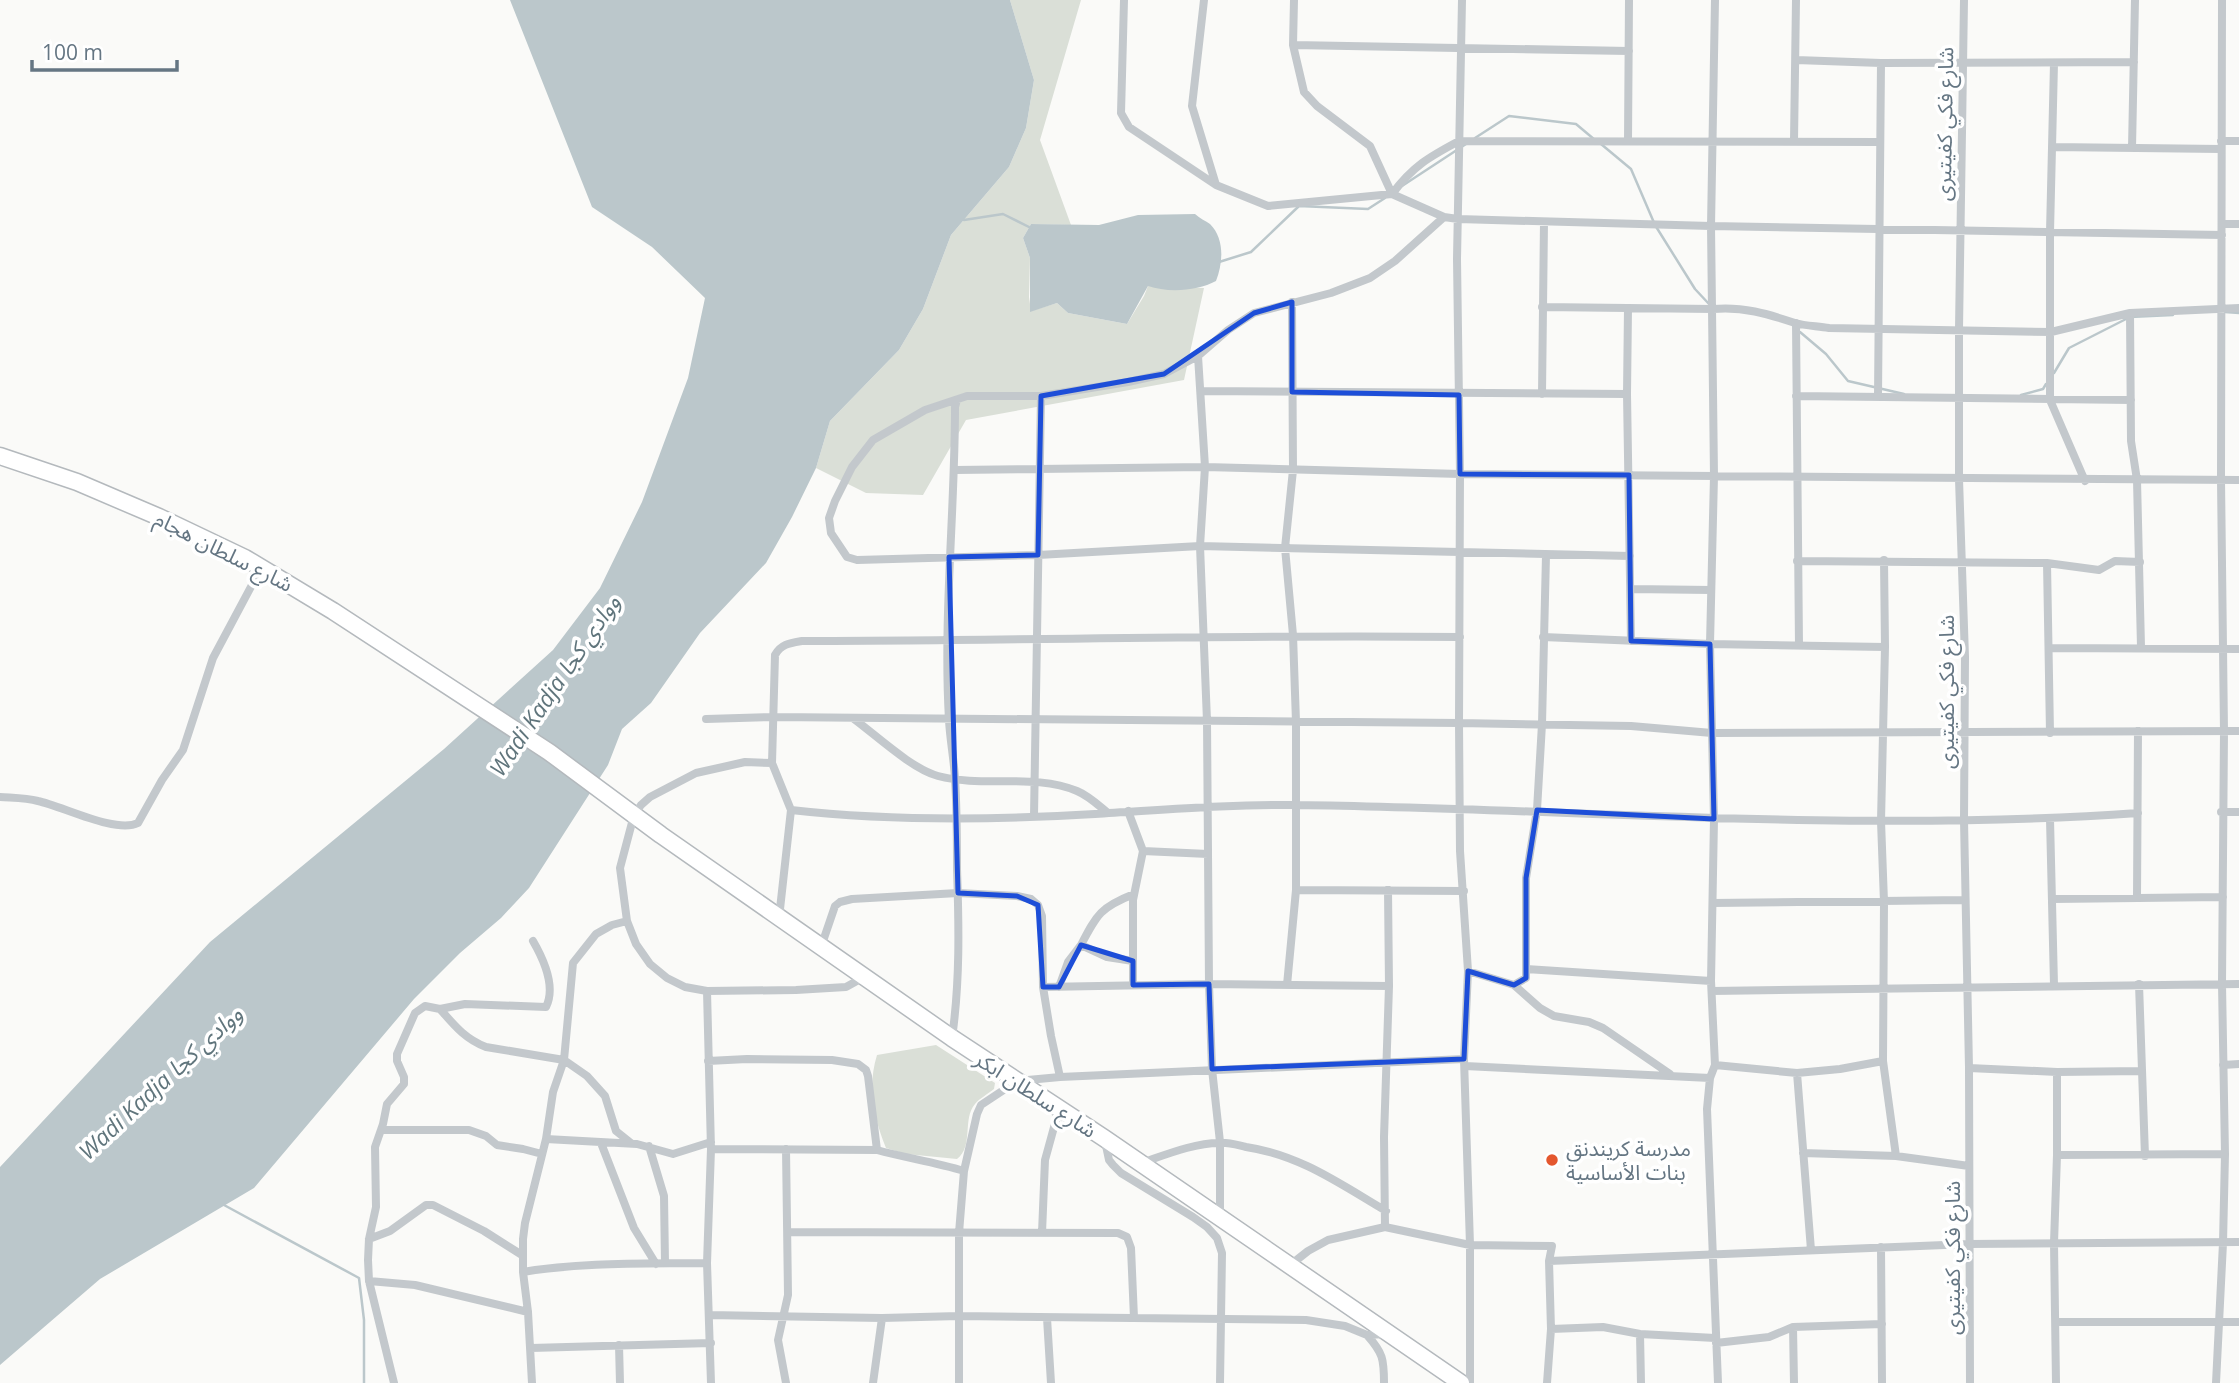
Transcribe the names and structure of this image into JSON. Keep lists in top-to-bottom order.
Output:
{
  "streets": {
    "highway": ["شارع سلطان هجام", "شارع سلطان ابكر"],
    "street": ["شارع فكي كفيتيرى"]
  },
  "crossings": [
    ["شارع سلطان هجام", "شارع سلطان ابكر"]
  ],
  "water": ["Wadi Kadja ووادي كجا"],
  "places": ["مدرسة كريندنق بنات الأساسية"],
  "scale_bar": "100 m"
}
